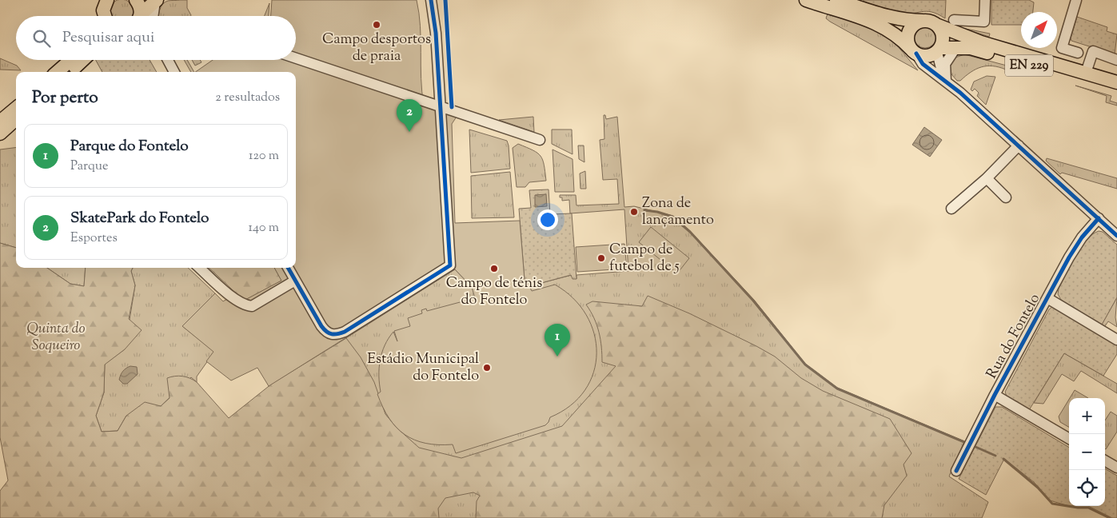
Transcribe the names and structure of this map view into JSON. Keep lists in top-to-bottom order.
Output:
{
  "streets": {
    "main road": ["EN 229"],
    "street": ["Rua do Fontelo"]
  },
  "parks": ["Quinta do Soqueiro"],
  "places": [
    "Campo desportos de praia",
    "Zona de lançamento",
    "Campo de futebol de 5",
    "Campo de ténis do Fontelo",
    "Estádio Municipal do Fontelo"
  ],
  "north": "top right",
  "page": {
    "search": "Pesquisar aqui",
    "heading": ["Por perto", "2 resultados"],
    "pins": ["2", "1"],
    "list": [
      {
        "mark": "1",
        "name": "Parque do Fontelo",
        "note": "Parque",
        "value": "120 m"
      },
      {
        "mark": "2",
        "name": "SkatePark do Fontelo",
        "note": "Esportes",
        "value": "140 m"
      }
    ],
    "map_buttons": ["+", "−"]
  }
}
